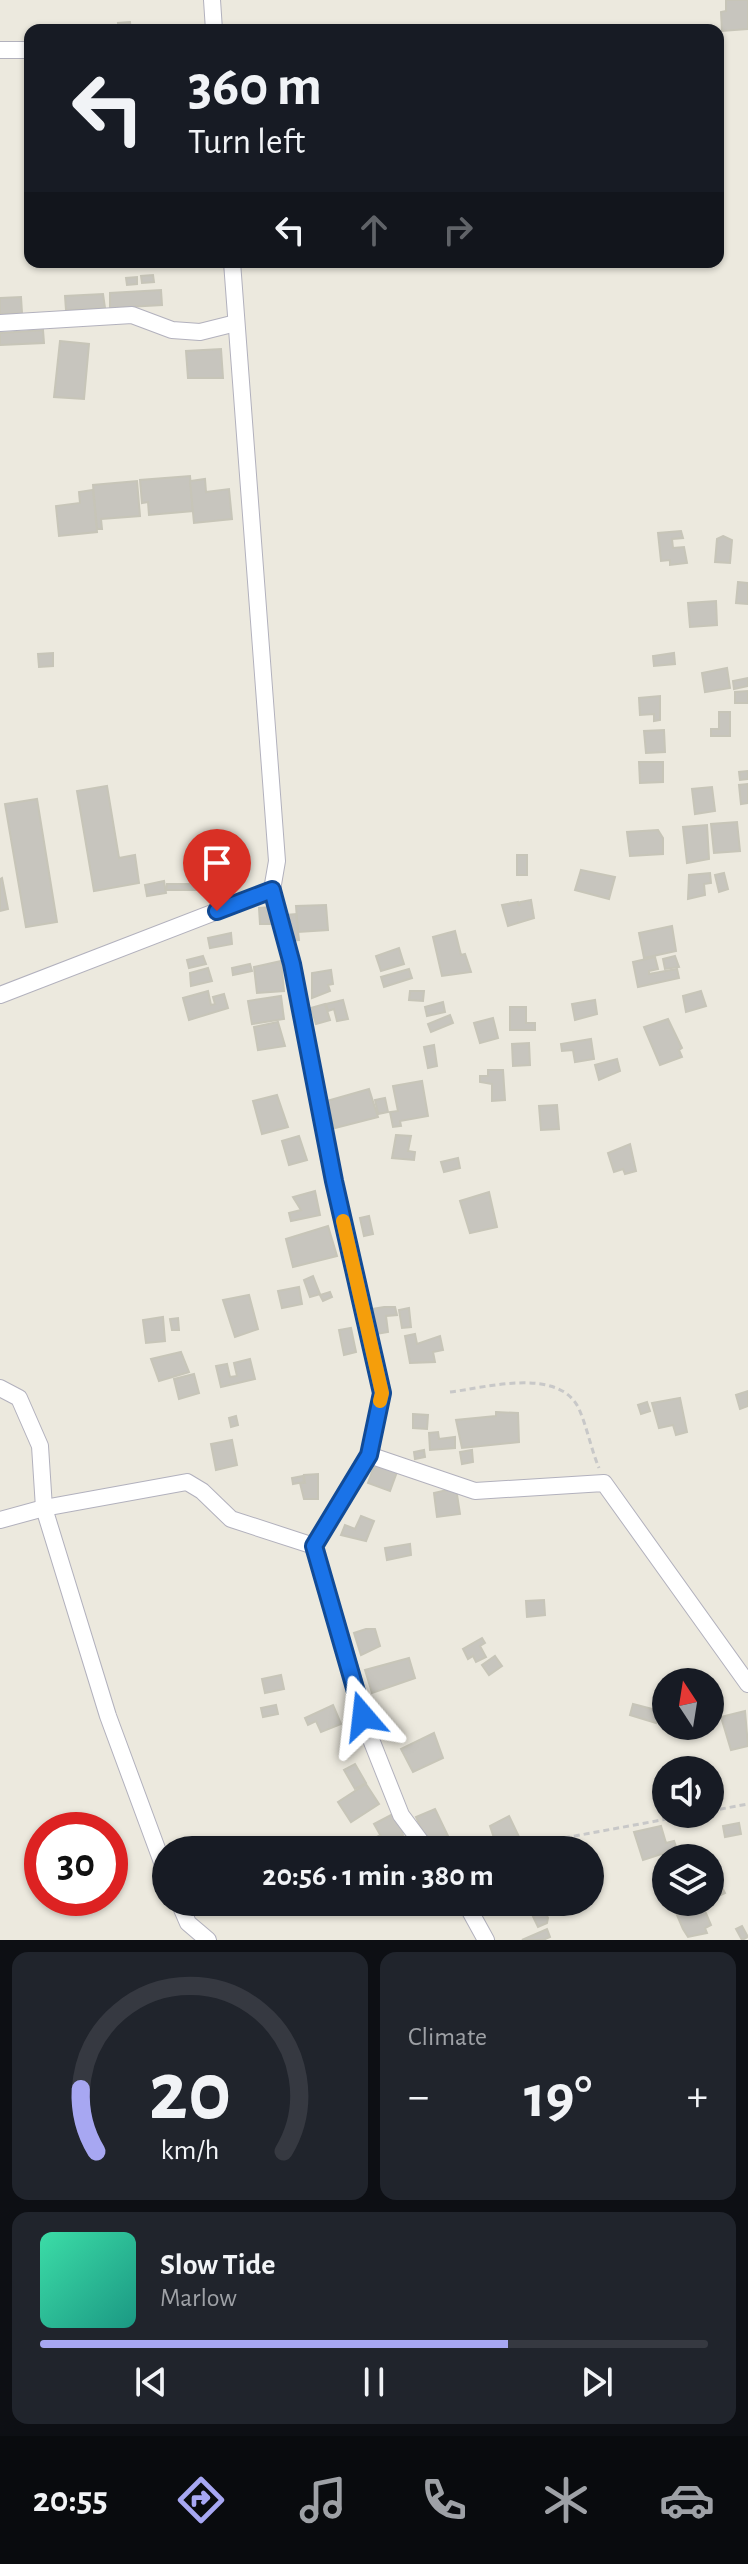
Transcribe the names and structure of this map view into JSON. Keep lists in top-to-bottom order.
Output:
{
  "north": "top",
  "page": {
    "turn": ["360 m", "Turn left"],
    "limit": "30",
    "trip": "20:56 · 1 min · 380 m",
    "tile": "Climate",
    "heat": ["−", "19°", "+"],
    "song": ["Slow Tide", "Marlow"],
    "tabs": "20:55",
    "gauge": ["20", "km/h"]
  }
}
